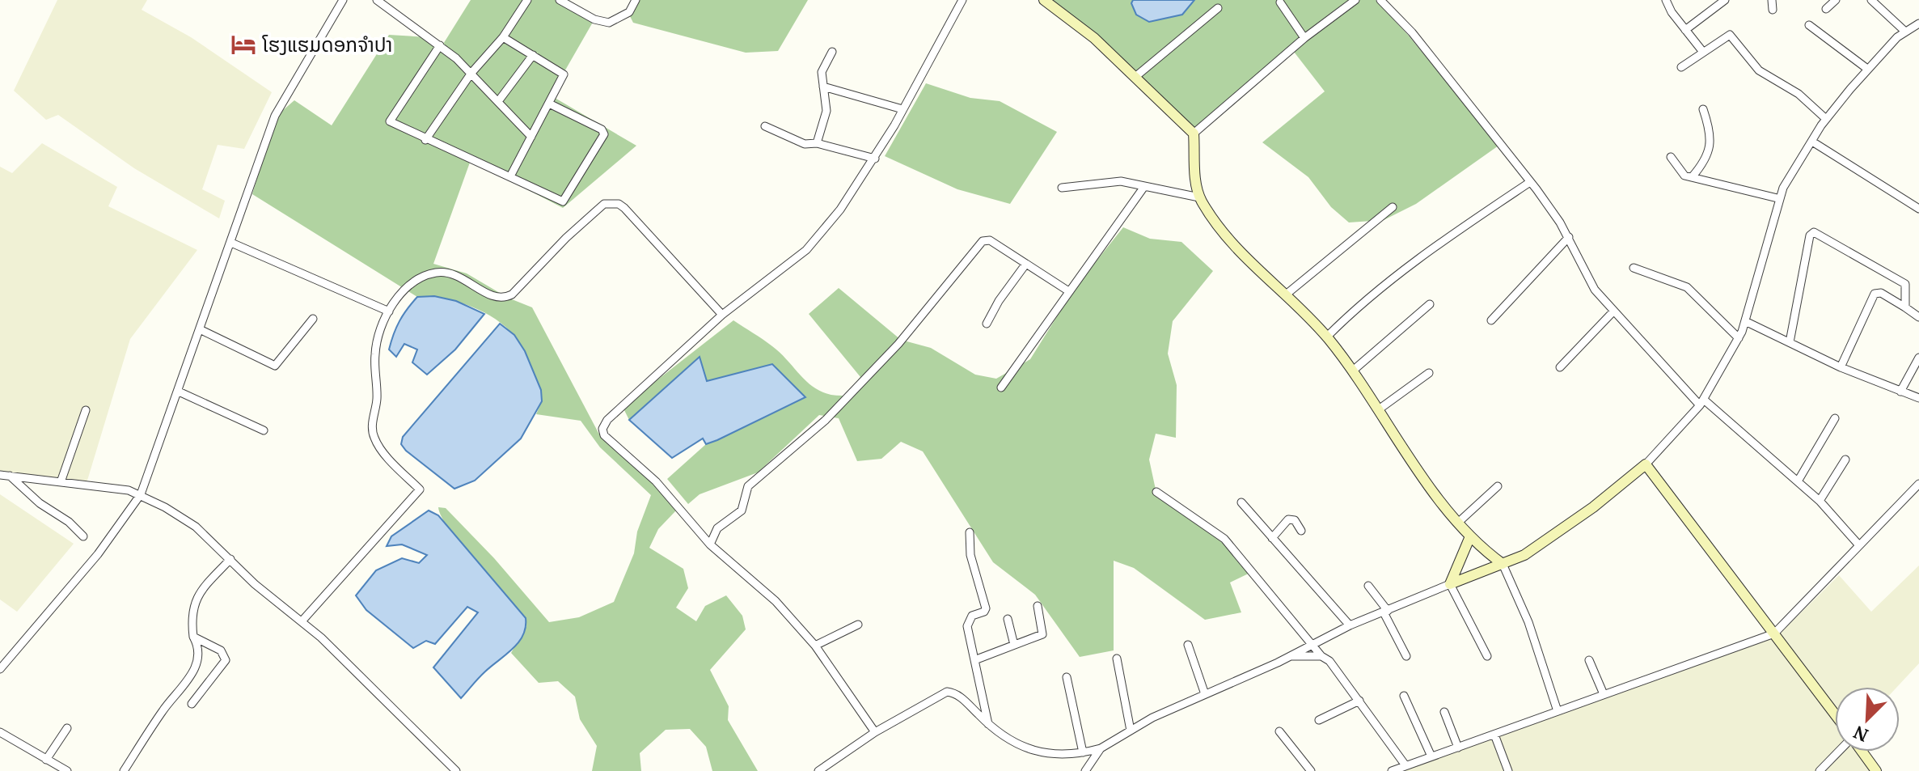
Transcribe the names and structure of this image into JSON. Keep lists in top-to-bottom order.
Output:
{
  "places": {
    "hotel": ["ໂຮງແຮມດອກຈຳປາ"]
  },
  "north": "bottom left"
}
